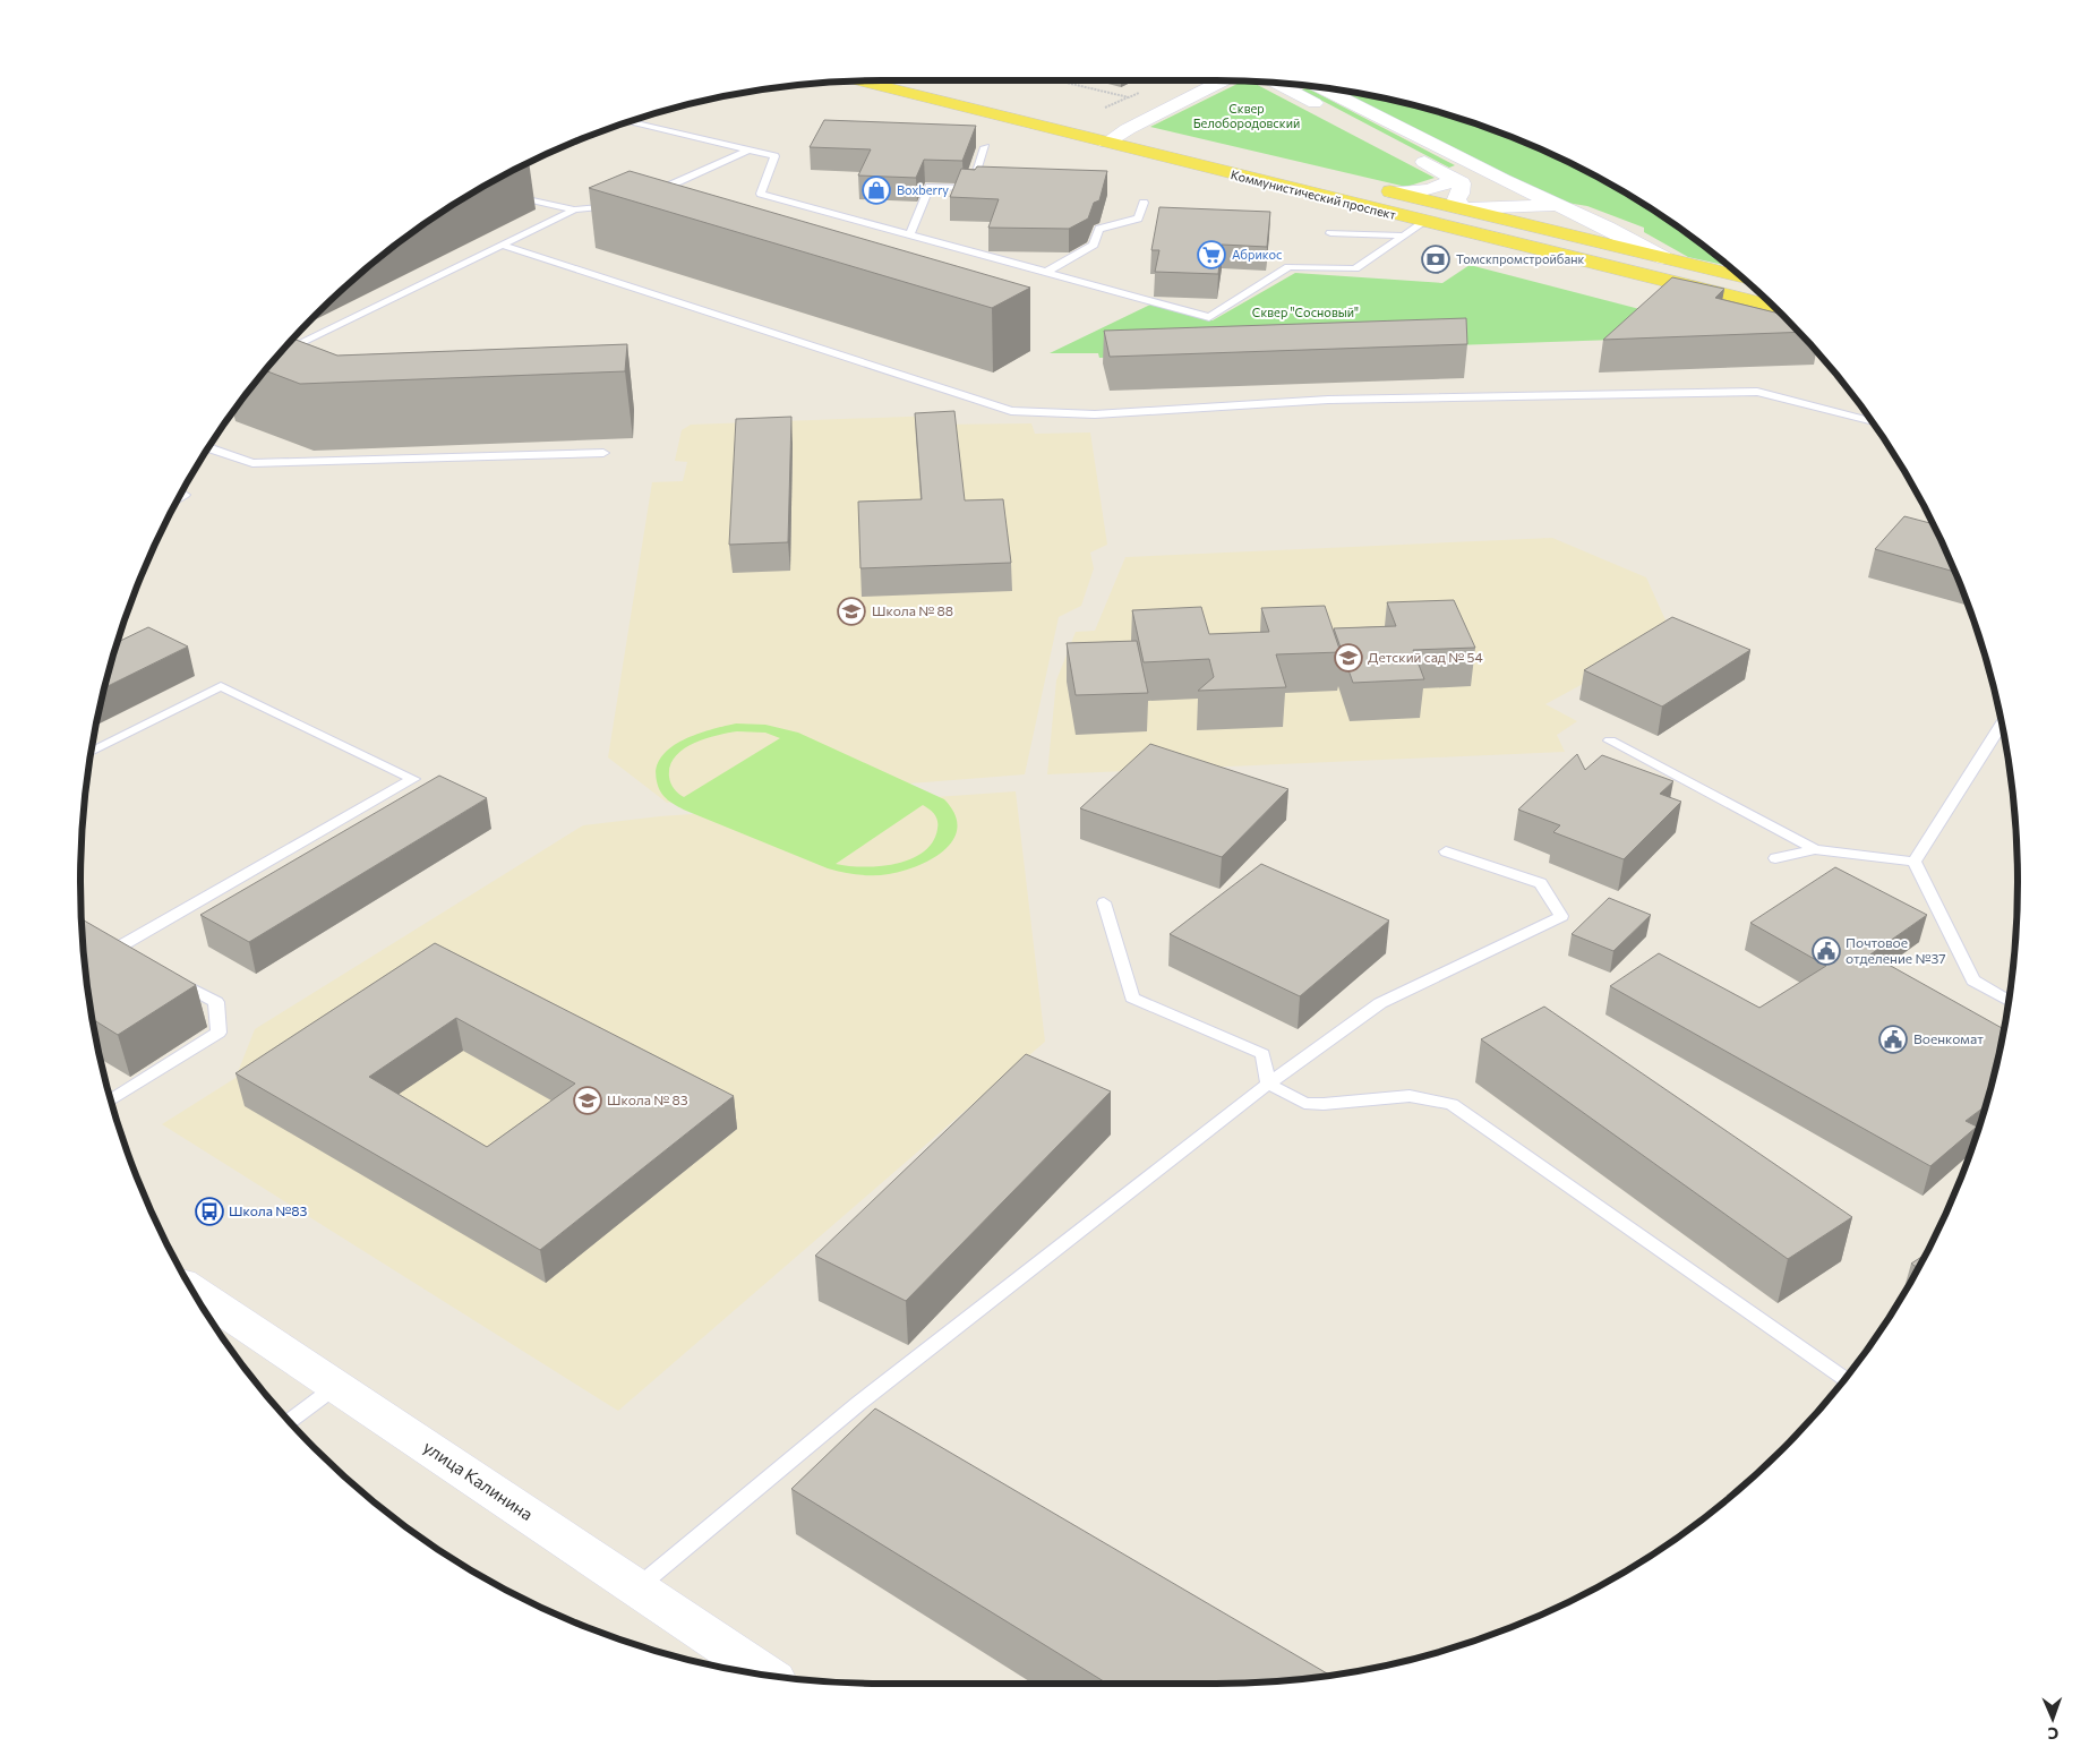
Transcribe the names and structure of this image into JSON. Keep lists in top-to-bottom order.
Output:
{
  "streets": {
    "main road": ["Коммунистический проспект"],
    "street": ["улица Калинина"]
  },
  "parks": ["Сквер Белобородовский", "Сквер \"Сосновый\""],
  "places": {
    "shop": ["Boxberry"],
    "supermarket": ["Абрикос"],
    "bank": ["Томскпромстройбанк"],
    "school or university": ["Школа № 88", "Детский сад № 54", "Школа № 83"],
    "public building": ["Почтовое отделение №37", "Военкомат"],
    "bus stop": ["Школа №83"]
  },
  "north": "bottom"
}
